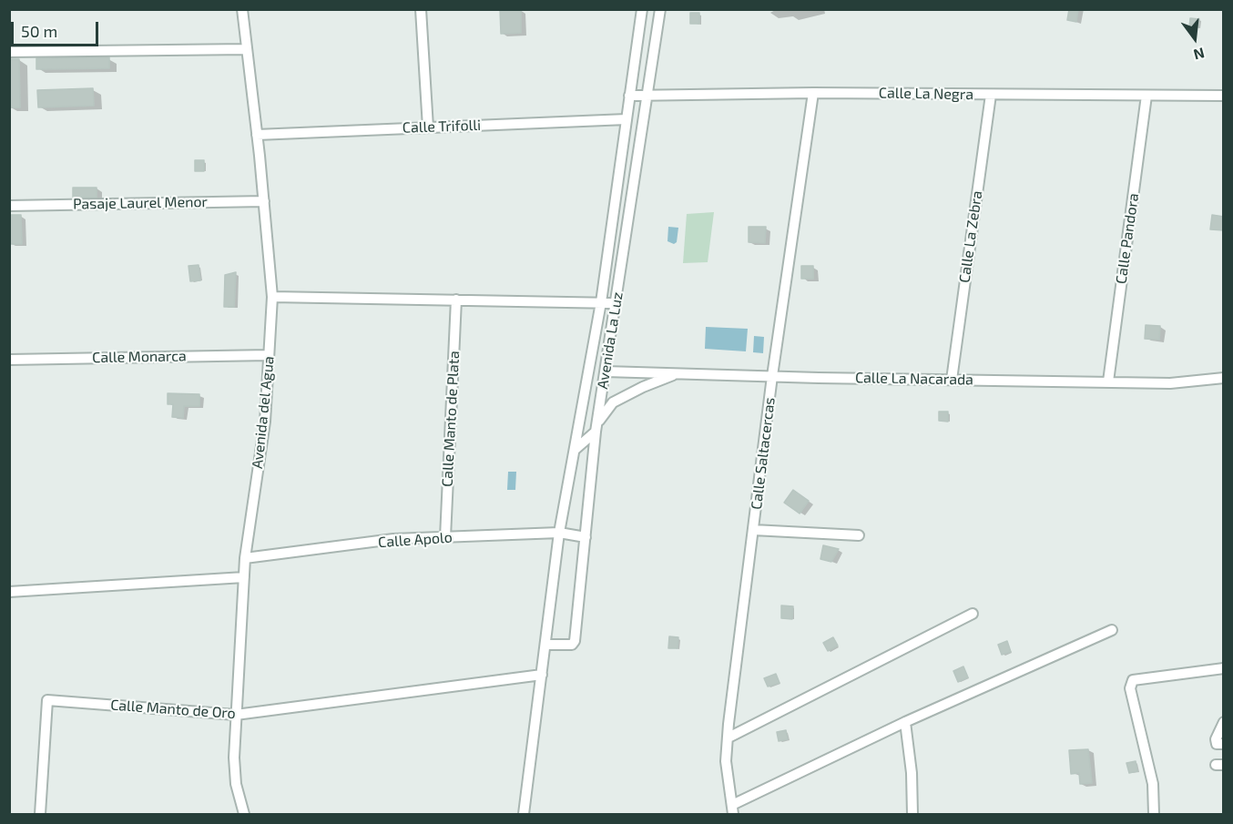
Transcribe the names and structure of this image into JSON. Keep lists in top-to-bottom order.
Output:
{
  "streets": {
    "street": [
      "Calle La Negra",
      "Calle Trifolli",
      "Pasaje Laurel Menor",
      "Calle La Zebra",
      "Calle Pandora",
      "Avenida La Luz",
      "Calle Monarca",
      "Calle La Nacarada",
      "Avenida del Agua",
      "Calle Manto de Plata",
      "Calle Saltacercas",
      "Calle Apolo",
      "Calle Manto de Oro"
    ]
  },
  "crossings": [
    ["Calle La Negra", "Calle La Zebra"],
    ["Calle La Negra", "Calle Pandora"],
    ["Calle La Negra", "Avenida La Luz"],
    ["Calle La Negra", "Calle Saltacercas"],
    ["Calle Trifolli", "Avenida La Luz"],
    ["Calle Trifolli", "Avenida del Agua"],
    ["Pasaje Laurel Menor", "Avenida del Agua"],
    ["Calle La Zebra", "Calle La Nacarada"],
    ["Calle Pandora", "Calle La Nacarada"],
    ["Avenida La Luz", "Calle La Nacarada"],
    ["Avenida La Luz", "Calle Apolo"],
    ["Avenida La Luz", "Calle Manto de Oro"],
    ["Calle Monarca", "Avenida del Agua"],
    ["Calle La Nacarada", "Calle Saltacercas"],
    ["Avenida del Agua", "Calle Apolo"],
    ["Avenida del Agua", "Calle Manto de Oro"],
    ["Calle Manto de Plata", "Calle Apolo"]
  ],
  "scale_bar": "50 m",
  "north": "bottom"
}
